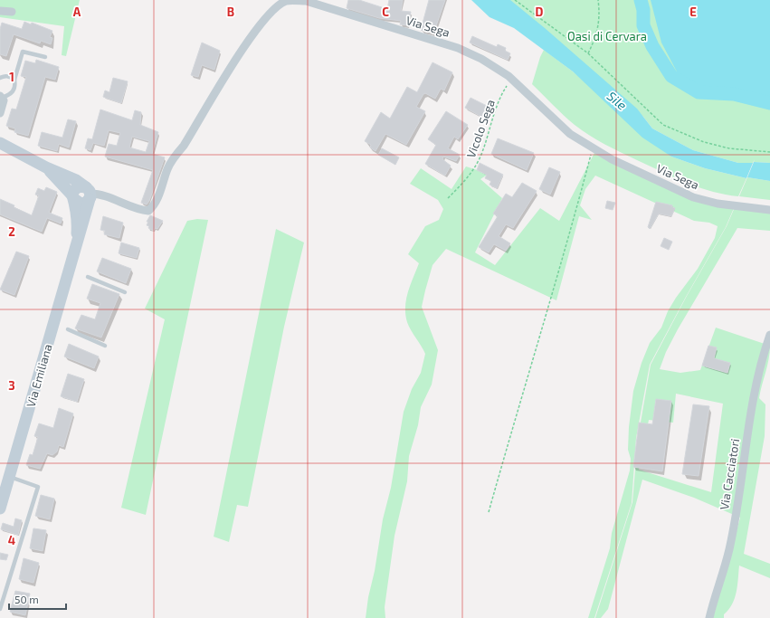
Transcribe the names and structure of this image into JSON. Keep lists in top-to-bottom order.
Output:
{
  "streets": {
    "main road": ["Via Emiliana"],
    "street": ["Via Sega", "Via Cacciatori"],
    "path": ["Vicolo Sega"]
  },
  "crossings": [
    ["Via Sega", "Vicolo Sega"],
    ["Via Sega", "Via Emiliana"]
  ],
  "water": ["Sile"],
  "parks": ["Oasi di Cervara"],
  "scale_bar": "50 m",
  "grid": {
    "columns": [
      "A",
      "B",
      "C",
      "D",
      "E"
    ],
    "rows": [
      "1",
      "2",
      "3",
      "4"
    ]
  }
}
